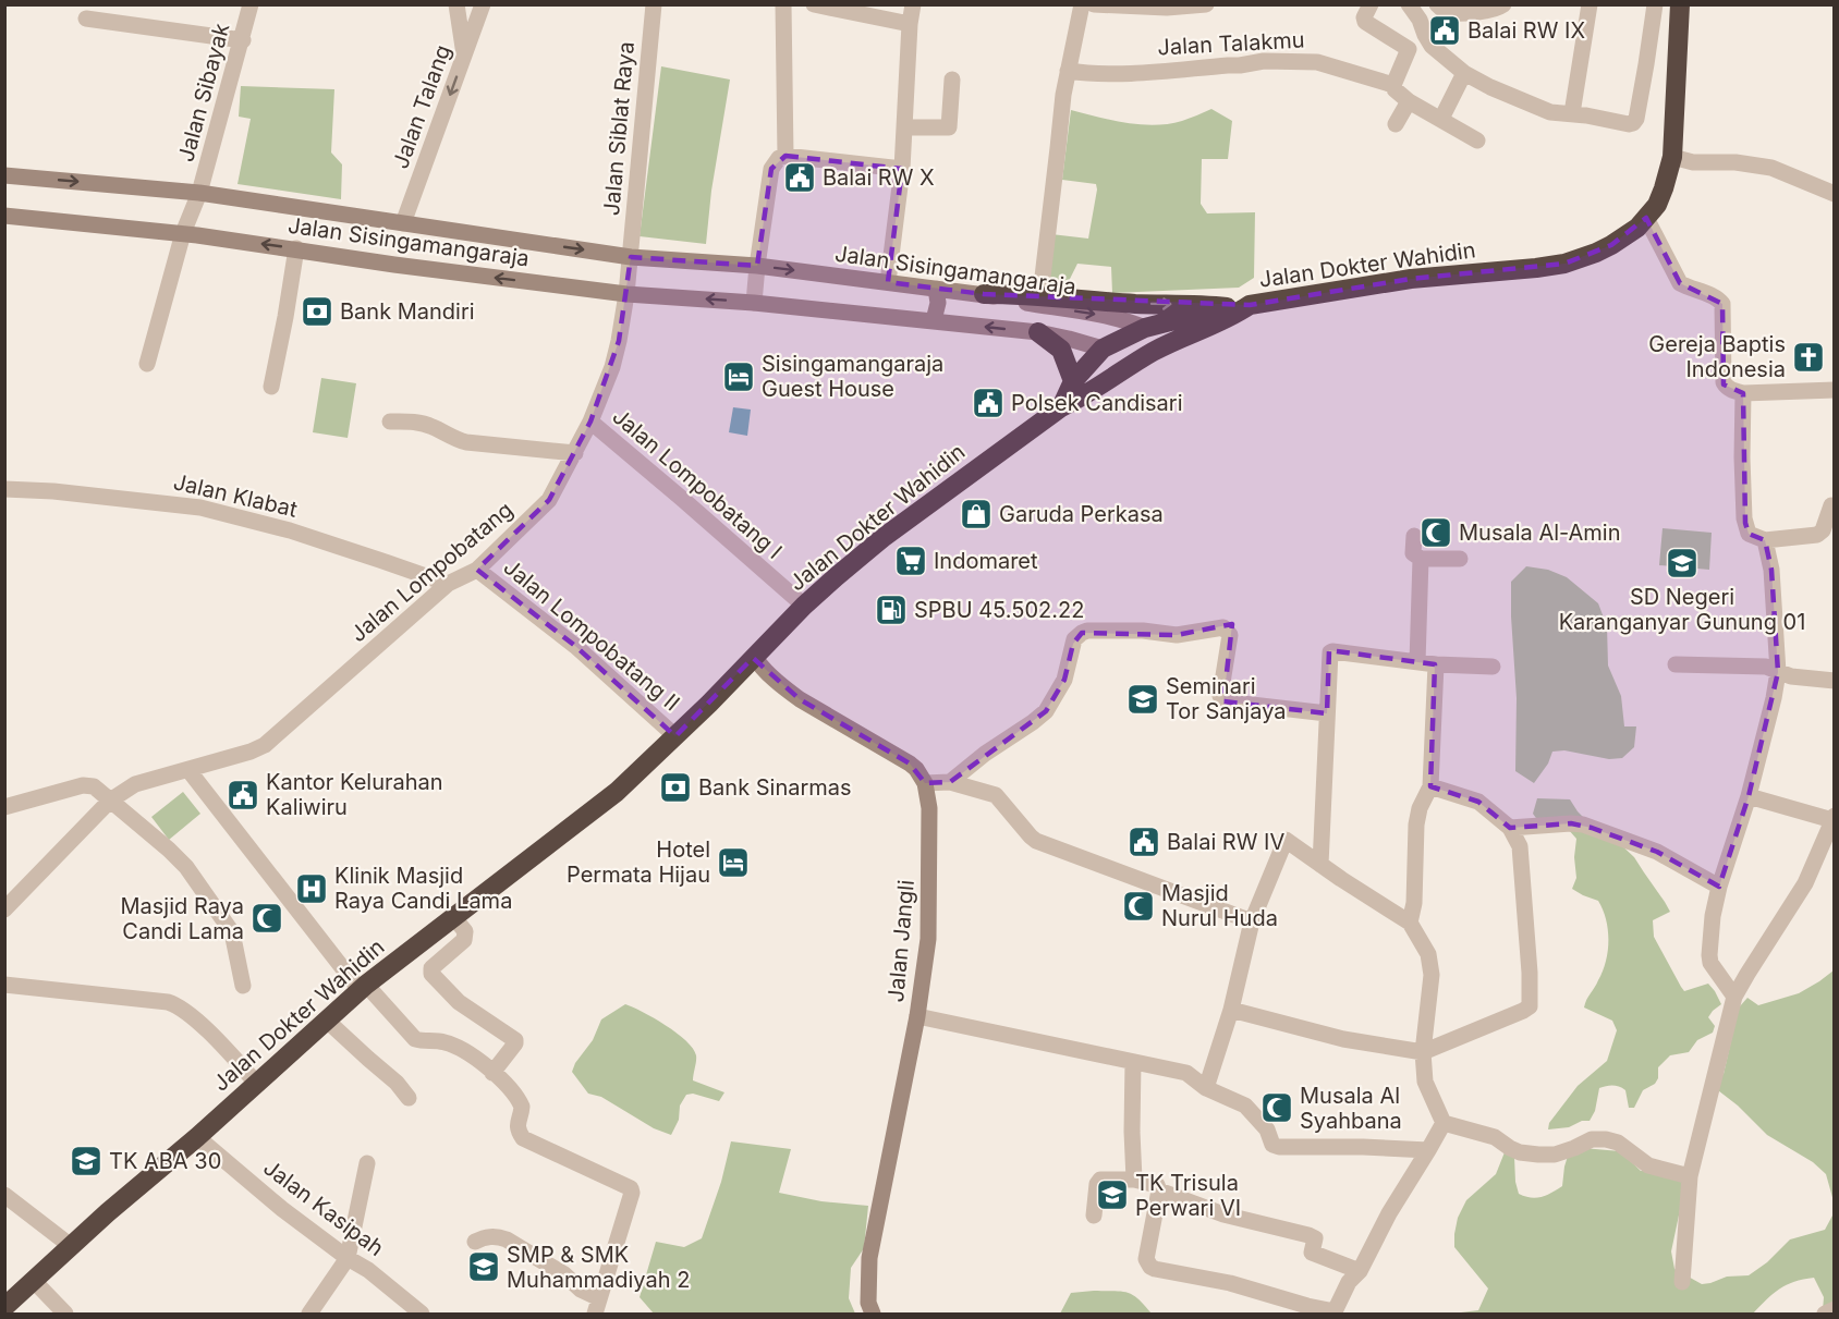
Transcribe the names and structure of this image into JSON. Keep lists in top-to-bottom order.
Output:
{
  "streets": {
    "highway": ["Jalan Dokter Wahidin"],
    "main road": ["Jalan Sisingamangaraja", "Jalan Jangli"],
    "street": [
      "Jalan Talakmu",
      "Jalan Sibayak",
      "Jalan Talang",
      "Jalan Siblat Raya",
      "Jalan Lompobatang I",
      "Jalan Klabat",
      "Jalan Lompobatang",
      "Jalan Lompobatang II",
      "Jalan Kasipah"
    ]
  },
  "crossings": [
    ["Jalan Sibayak", "Jalan Sisingamangaraja"],
    ["Jalan Talang", "Jalan Sisingamangaraja"],
    ["Jalan Siblat Raya", "Jalan Sisingamangaraja"],
    ["Jalan Sisingamangaraja", "Jalan Lompobatang"],
    ["Jalan Dokter Wahidin", "Jalan Lompobatang I"],
    ["Jalan Dokter Wahidin", "Jalan Lompobatang II"],
    ["Jalan Dokter Wahidin", "Jalan Kasipah"],
    ["Jalan Lompobatang I", "Jalan Lompobatang"],
    ["Jalan Klabat", "Jalan Lompobatang"],
    ["Jalan Lompobatang", "Jalan Lompobatang II"]
  ],
  "one_way": ["Jalan Talang"],
  "places": {
    "public building": [
      "Balai RW IX",
      "Balai RW X",
      "Polsek Candisari",
      "Kantor Kelurahan Kaliwiru",
      "Balai RW IV"
    ],
    "bank": ["Bank Mandiri", "Bank Sinarmas"],
    "church": ["Gereja Baptis Indonesia"],
    "hotel": ["Sisingamangaraja Guest House", "Hotel Permata Hijau"],
    "shop": ["Garuda Perkasa"],
    "mosque": [
      "Musala Al-Amin",
      "Masjid Nurul Huda",
      "Masjid Raya Candi Lama",
      "Musala Al Syahbana"
    ],
    "supermarket": ["Indomaret"],
    "school or university": [
      "SD Negeri Karanganyar Gunung 01",
      "Seminari Tor Sanjaya",
      "TK ABA 30",
      "TK Trisula Perwari VI",
      "SMP & SMK Muhammadiyah 2"
    ],
    "fuel station": ["SPBU 45.502.22"],
    "hospital": ["Klinik Masjid Raya Candi Lama"]
  }
}
